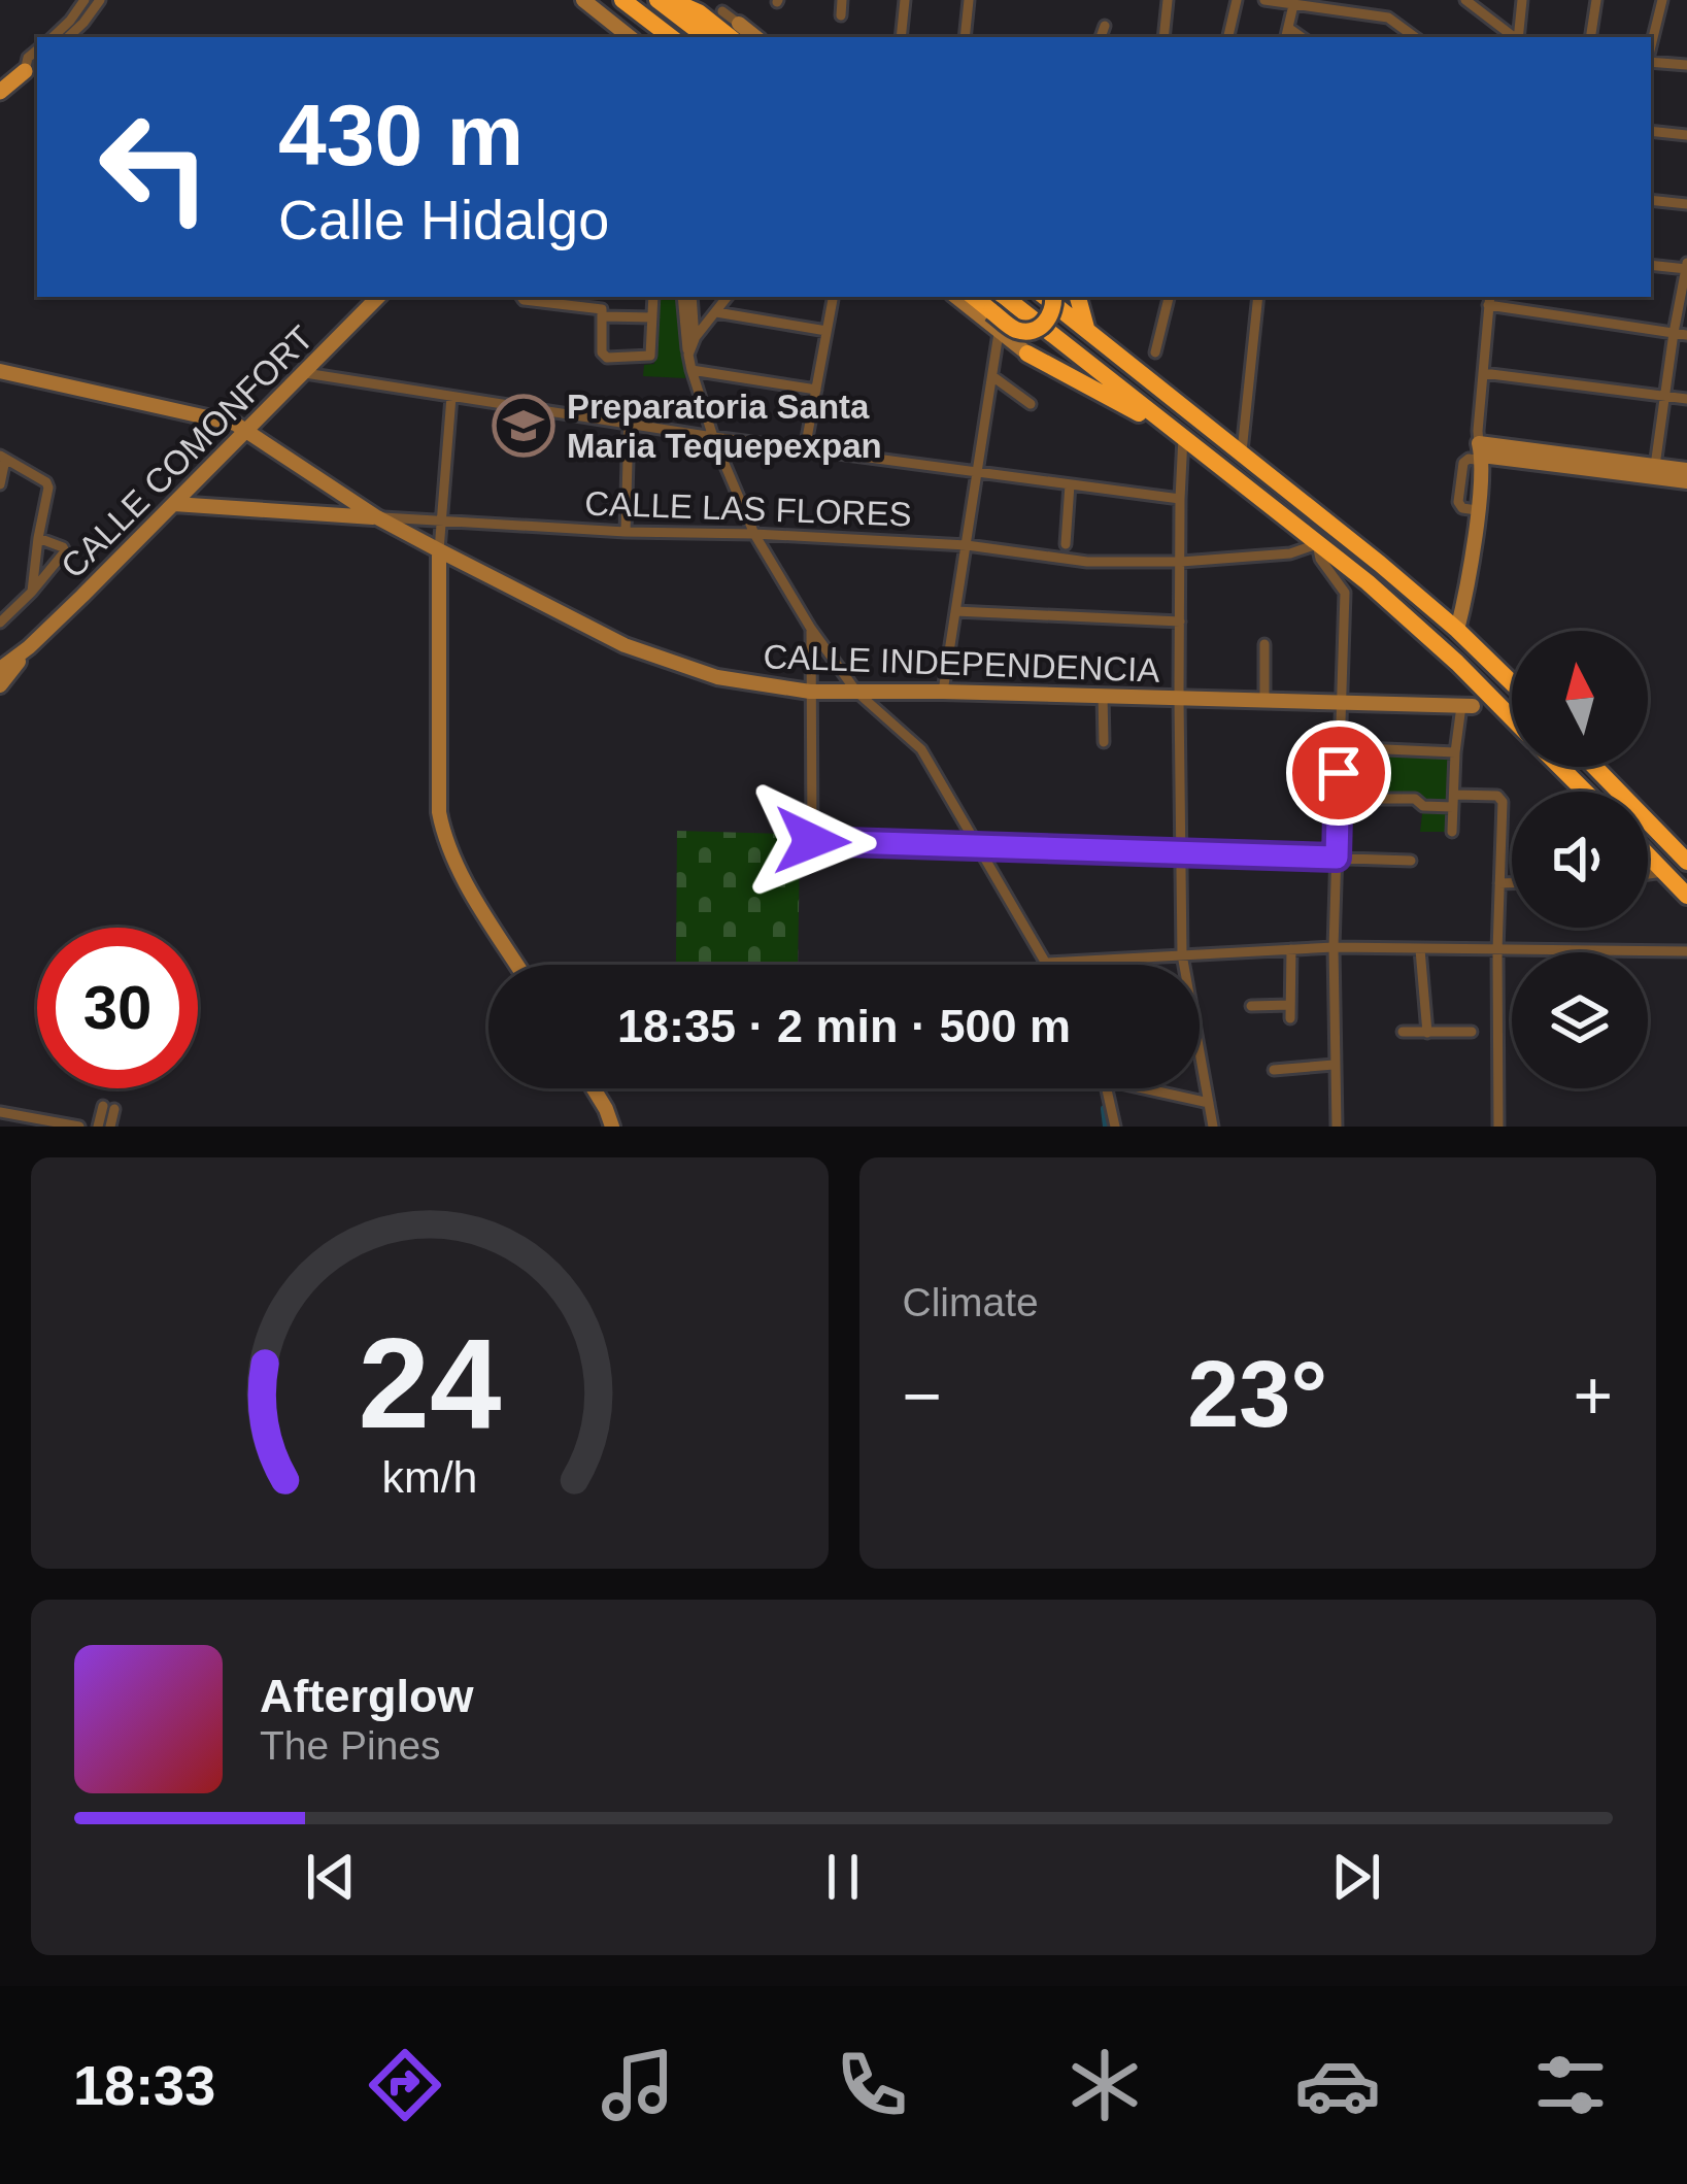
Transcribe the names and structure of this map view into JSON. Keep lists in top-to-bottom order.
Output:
{
  "streets": {
    "street": ["CALLE COMONFORT", "CALLE LAS FLORES", "CALLE INDEPENDENCIA"]
  },
  "crossings": [
    ["CALLE COMONFORT", "CALLE LAS FLORES"],
    ["CALLE COMONFORT", "CALLE INDEPENDENCIA"],
    ["CALLE LAS FLORES", "CALLE INDEPENDENCIA"]
  ],
  "places": {
    "school or university": ["Preparatoria Santa Maria Tequepexpan"]
  },
  "north": "top",
  "page": {
    "turn": ["430 m", "Calle Hidalgo"],
    "limit": "30",
    "trip": "18:35 · 2 min · 500 m",
    "tile": "Climate",
    "heat": ["−", "23°", "+"],
    "song": ["Afterglow", "The Pines"],
    "tabs": "18:33",
    "gauge": ["24", "km/h"]
  }
}
